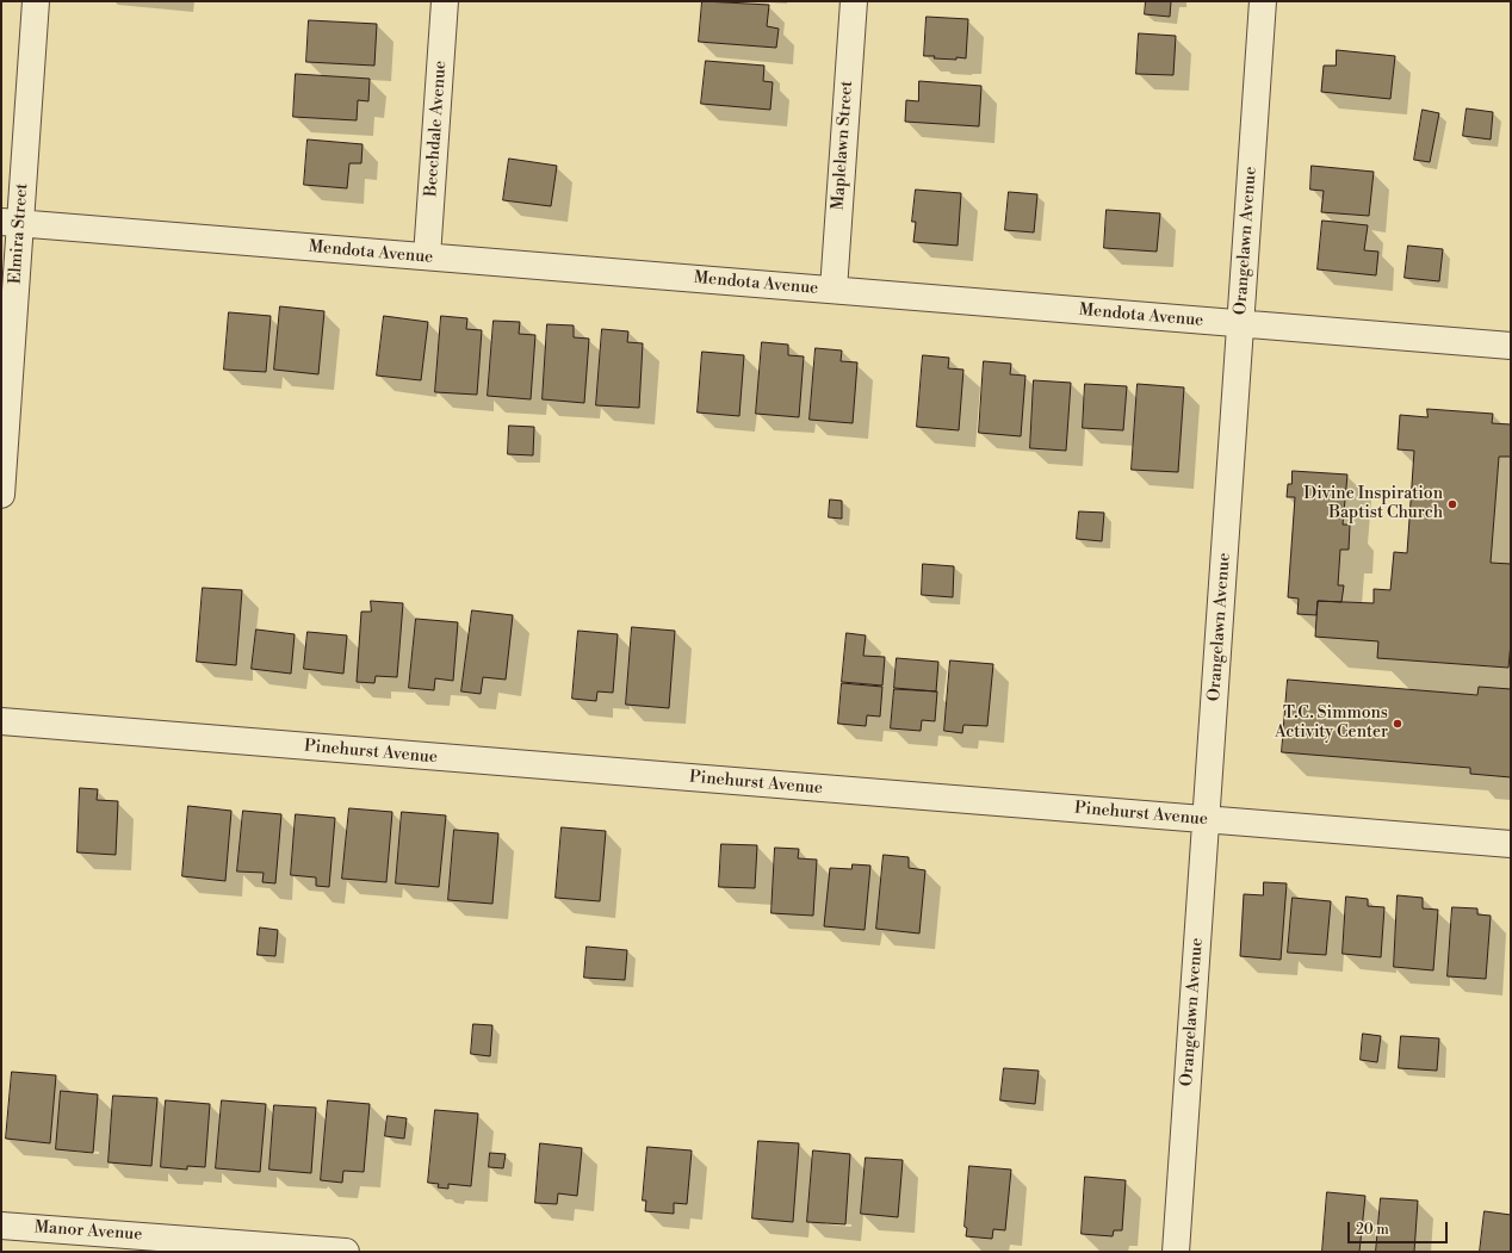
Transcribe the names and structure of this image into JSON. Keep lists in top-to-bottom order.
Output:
{
  "streets": {
    "street": [
      "Beechdale Avenue",
      "Maplelawn Street",
      "Elmira Street",
      "Orangelawn Avenue",
      "Mendota Avenue",
      "Pinehurst Avenue",
      "Manor Avenue"
    ]
  },
  "crossings": [
    ["Beechdale Avenue", "Mendota Avenue"],
    ["Maplelawn Street", "Mendota Avenue"],
    ["Elmira Street", "Mendota Avenue"],
    ["Orangelawn Avenue", "Mendota Avenue"],
    ["Orangelawn Avenue", "Pinehurst Avenue"]
  ],
  "places": ["Divine Inspiration Baptist Church", "T.C. Simmons Activity Center"],
  "scale_bar": "20 m"
}
